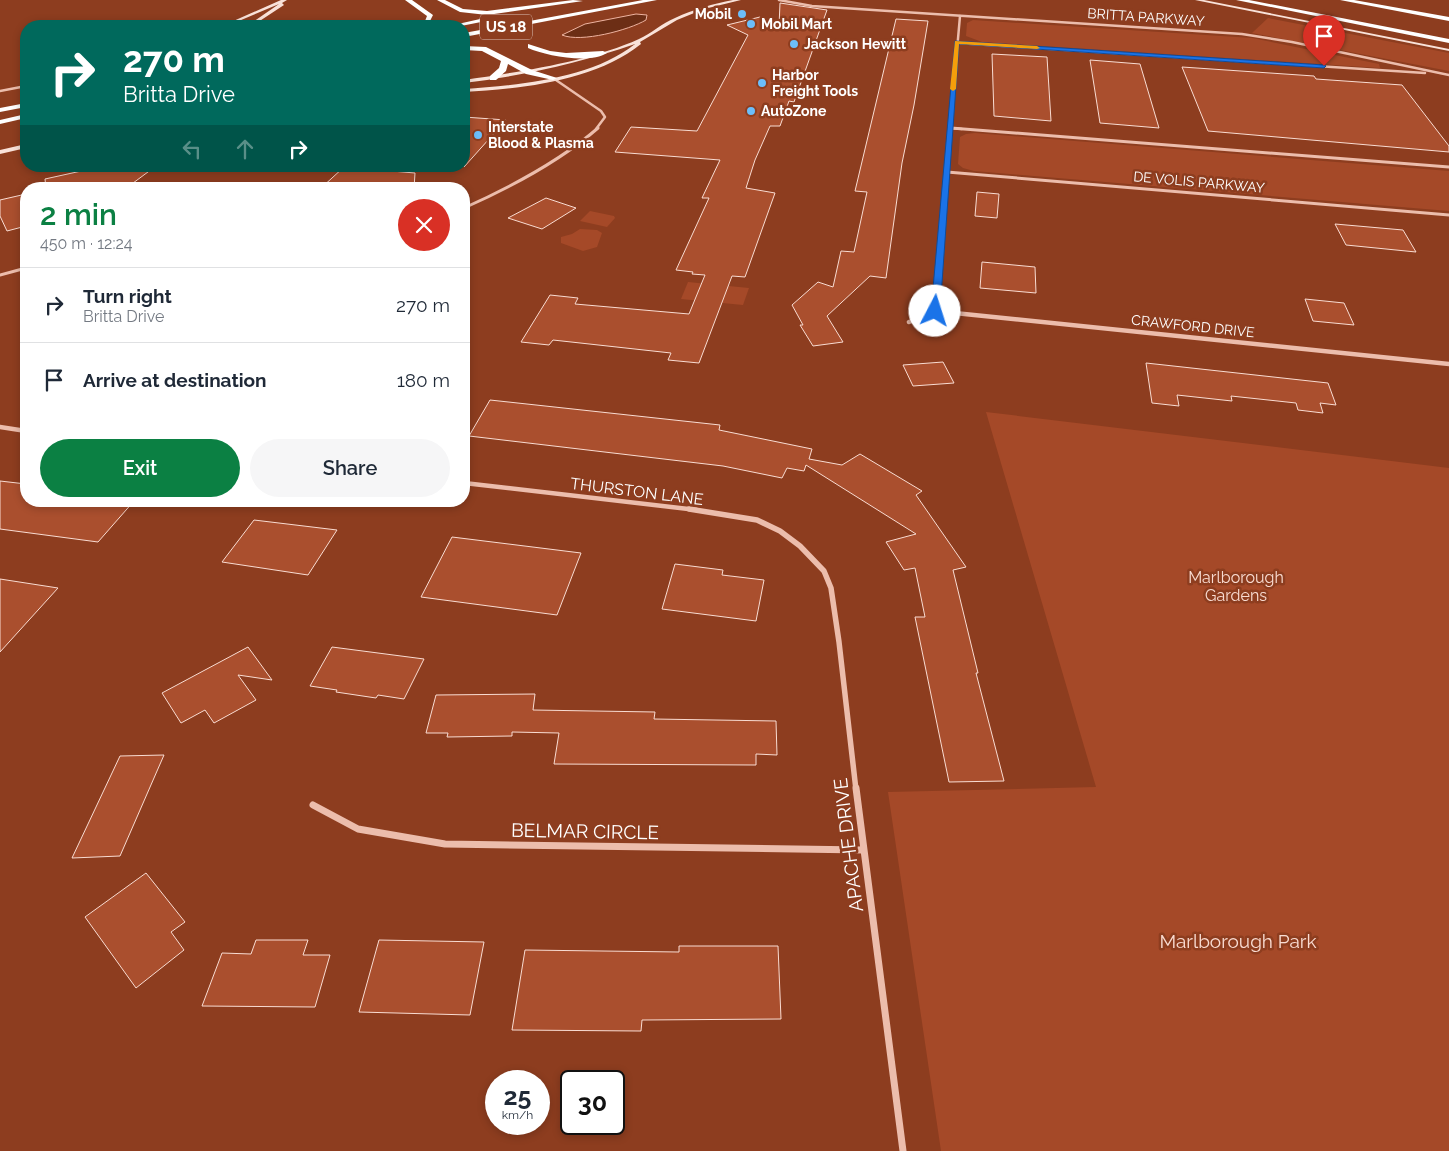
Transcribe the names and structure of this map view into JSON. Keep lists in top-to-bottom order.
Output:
{
  "streets": {
    "highway": ["US 18"],
    "street": [
      "BRITTA PARKWAY",
      "DE VOLIS PARKWAY",
      "CRAWFORD DRIVE",
      "THURSTON LANE",
      "BELMAR CIRCLE",
      "APACHE DRIVE"
    ]
  },
  "crossings": [
    ["THURSTON LANE", "APACHE DRIVE"],
    ["BELMAR CIRCLE", "APACHE DRIVE"]
  ],
  "parks": ["Marlborough Gardens", "Marlborough Park"],
  "places": [
    "Mobil",
    "Mobil Mart",
    "Jackson Hewitt",
    "Harbor Freight Tools",
    "AutoZone",
    "Interstate Blood & Plasma"
  ],
  "page": {
    "turn": ["270 m", "Britta Drive"],
    "heading": ["2 min", "450 m · 12:24"],
    "list": [
      {
        "name": "Turn right",
        "note": "Britta Drive",
        "value": "270 m"
      },
      {
        "name": "Arrive at destination",
        "value": "180 m"
      }
    ],
    "buttons": ["Exit", "Share"],
    "speed": "25 km/h",
    "limit": "30"
  }
}
